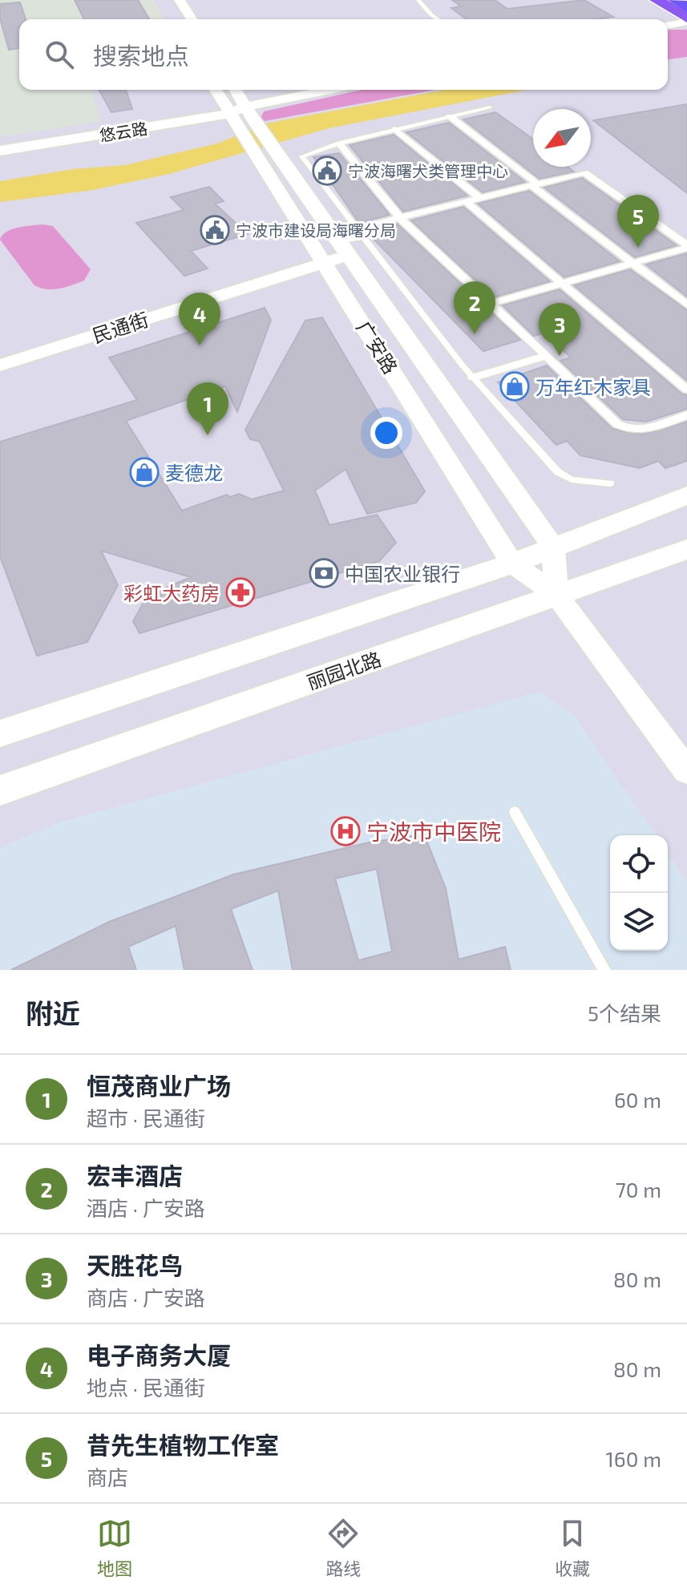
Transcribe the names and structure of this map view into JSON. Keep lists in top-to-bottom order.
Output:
{
  "streets": {
    "main road": ["丽园北路"],
    "street": ["悠云路", "民通街", "广安路"]
  },
  "crossings": [
    ["悠云路", "广安路"],
    ["民通街", "广安路"],
    ["广安路", "丽园北路"]
  ],
  "places": {
    "public building": ["宁波海曙犬类管理中心", "宁波市建设局海曙分局"],
    "shop": ["万年红木家具", "麦德龙"],
    "bank": ["中国农业银行"],
    "pharmacy": ["彩虹大药房"],
    "hospital": ["宁波市中医院"]
  },
  "north": "bottom left",
  "page": {
    "search": "搜索地点",
    "pins": [
      "5",
      "2",
      "4",
      "3",
      "1"
    ],
    "heading": ["附近", "5个结果"],
    "list": [
      {
        "mark": "1",
        "name": "恒茂商业广场",
        "note": "超市 · 民通街",
        "value": "60 m"
      },
      {
        "mark": "2",
        "name": "宏丰酒店",
        "note": "酒店 · 广安路",
        "value": "70 m"
      },
      {
        "mark": "3",
        "name": "天胜花鸟",
        "note": "商店 · 广安路",
        "value": "80 m"
      },
      {
        "mark": "4",
        "name": "电子商务大厦",
        "note": "地点 · 民通街",
        "value": "80 m"
      },
      {
        "mark": "5",
        "name": "昔先生植物工作室",
        "note": "商店",
        "value": "160 m"
      }
    ],
    "nav": ["地图", "路线", "收藏"]
  }
}
